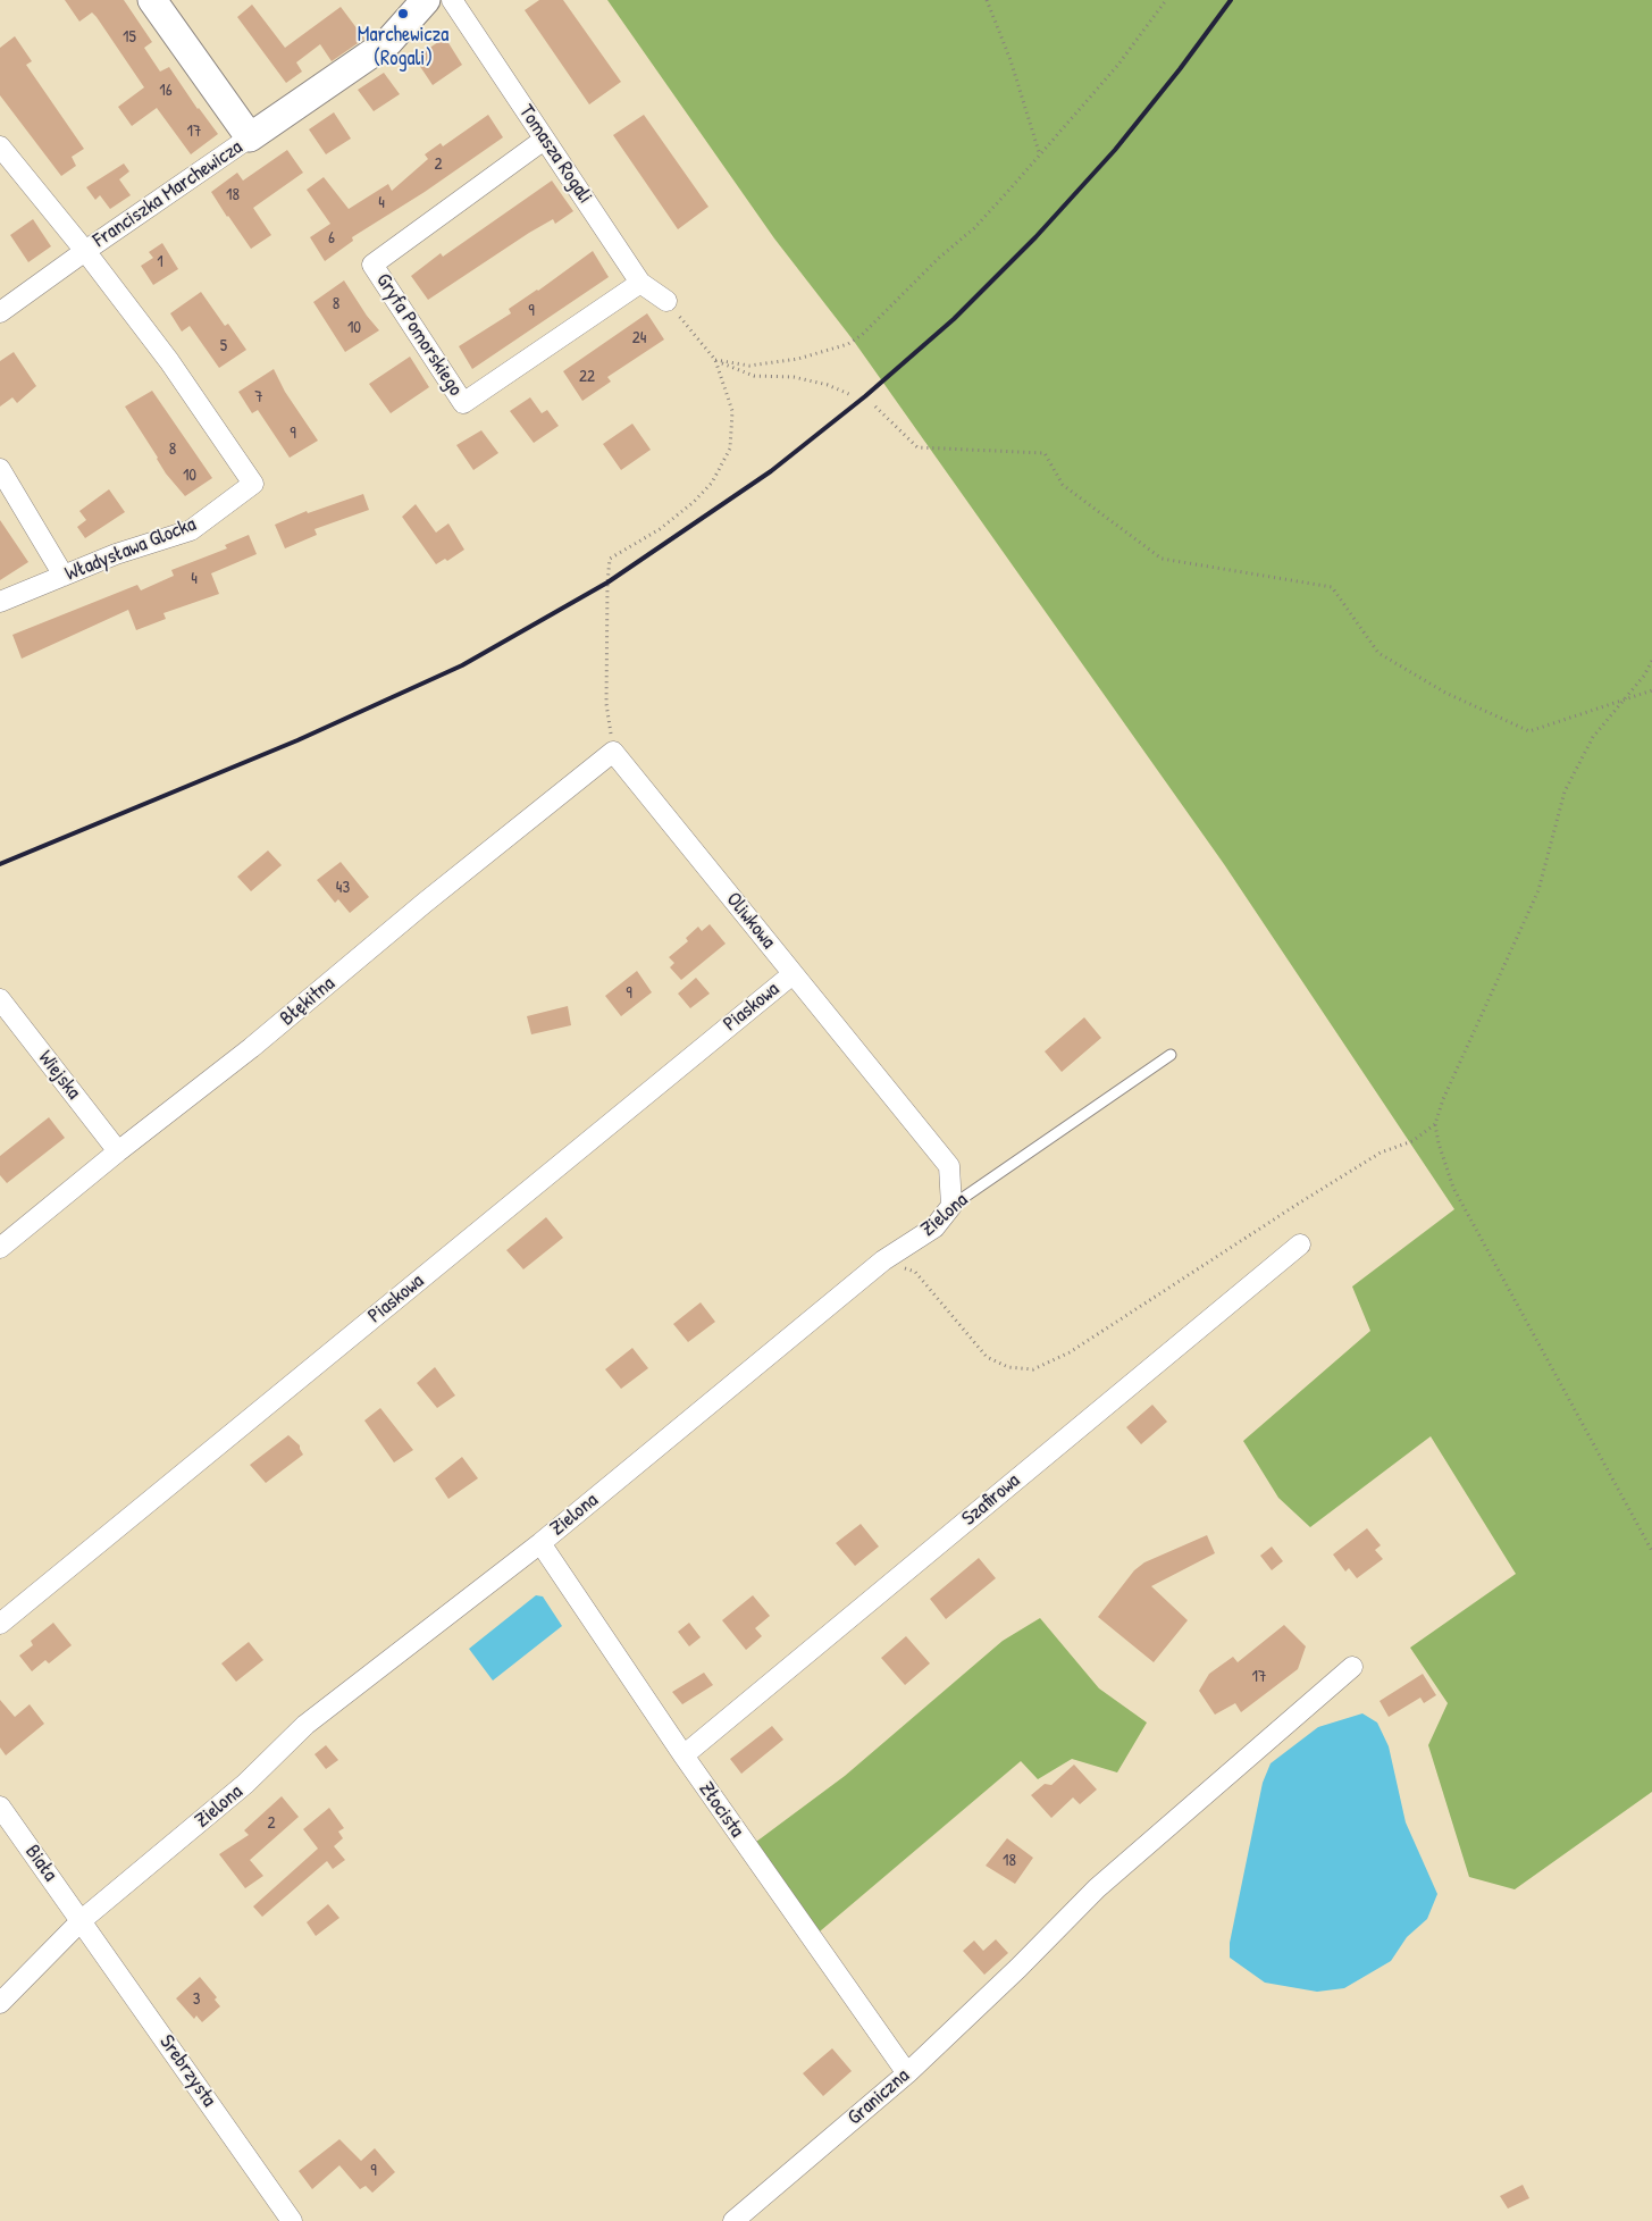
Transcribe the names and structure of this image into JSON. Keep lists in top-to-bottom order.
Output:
{
  "streets": {
    "street": [
      "Tomasza Rogali",
      "Franciszka Marchewicza",
      "Gryfa Pomorskiego",
      "Władysława Glocka",
      "Oliwkowa",
      "Błękitna",
      "Piaskowa",
      "Wiejska",
      "Zielona",
      "Szafirowa",
      "Złocista",
      "Biała",
      "Srebrzysta",
      "Graniczna"
    ]
  },
  "crossings": [
    ["Tomasza Rogali", "Gryfa Pomorskiego"],
    ["Franciszka Marchewicza", "Władysława Glocka"],
    ["Oliwkowa", "Błękitna"],
    ["Oliwkowa", "Piaskowa"],
    ["Oliwkowa", "Zielona"],
    ["Błękitna", "Wiejska"],
    ["Zielona", "Złocista"],
    ["Zielona", "Biała"],
    ["Zielona", "Srebrzysta"],
    ["Szafirowa", "Złocista"],
    ["Złocista", "Graniczna"],
    ["Biała", "Srebrzysta"]
  ],
  "places": ["Marchewicza (Rogali)"],
  "house_numbers": [
    "15",
    "16",
    "17",
    "2",
    "18",
    "4",
    "6",
    "1",
    "8",
    "9",
    "10",
    "24",
    "5",
    "22",
    "7",
    "9",
    "8",
    "10",
    "4",
    "43",
    "9",
    "17",
    "2",
    "18",
    "3",
    "9"
  ]
}
